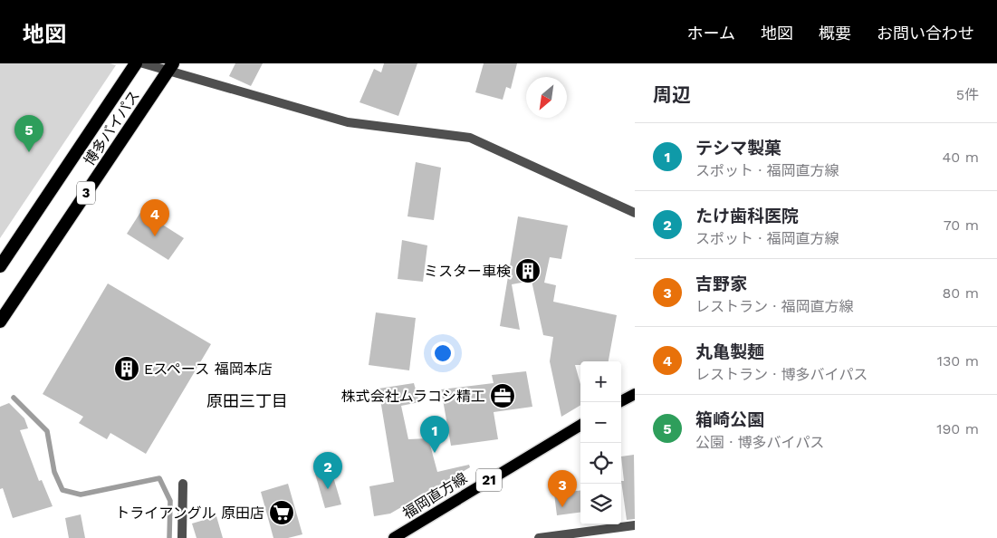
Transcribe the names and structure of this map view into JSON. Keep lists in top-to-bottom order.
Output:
{
  "streets": {
    "highway": ["博多バイパス", "3"],
    "main road": ["21", "福岡直方線"]
  },
  "districts": ["原田三丁目"],
  "places": {
    "building": ["ミスター車検", "Eスペース 福岡本店"],
    "office": ["株式会社ムラコシ精工"],
    "supermarket": ["トライアングル 原田店"]
  },
  "north": "bottom left",
  "page": {
    "header": "地図",
    "nav": [
      "ホーム",
      "地図",
      "概要",
      "お問い合わせ"
    ],
    "heading": ["周辺", "5件"],
    "pins": [
      "5",
      "4",
      "1",
      "2",
      "3"
    ],
    "list": [
      {
        "mark": "1",
        "name": "テシマ製菓",
        "note": "スポット · 福岡直方線",
        "value": "40 m"
      },
      {
        "mark": "2",
        "name": "たけ歯科医院",
        "note": "スポット · 福岡直方線",
        "value": "70 m"
      },
      {
        "mark": "3",
        "name": "吉野家",
        "note": "レストラン · 福岡直方線",
        "value": "80 m"
      },
      {
        "mark": "4",
        "name": "丸亀製麺",
        "note": "レストラン · 博多バイパス",
        "value": "130 m"
      },
      {
        "mark": "5",
        "name": "箱崎公園",
        "note": "公園 · 博多バイパス",
        "value": "190 m"
      }
    ],
    "map_buttons": ["+", "−"]
  }
}
